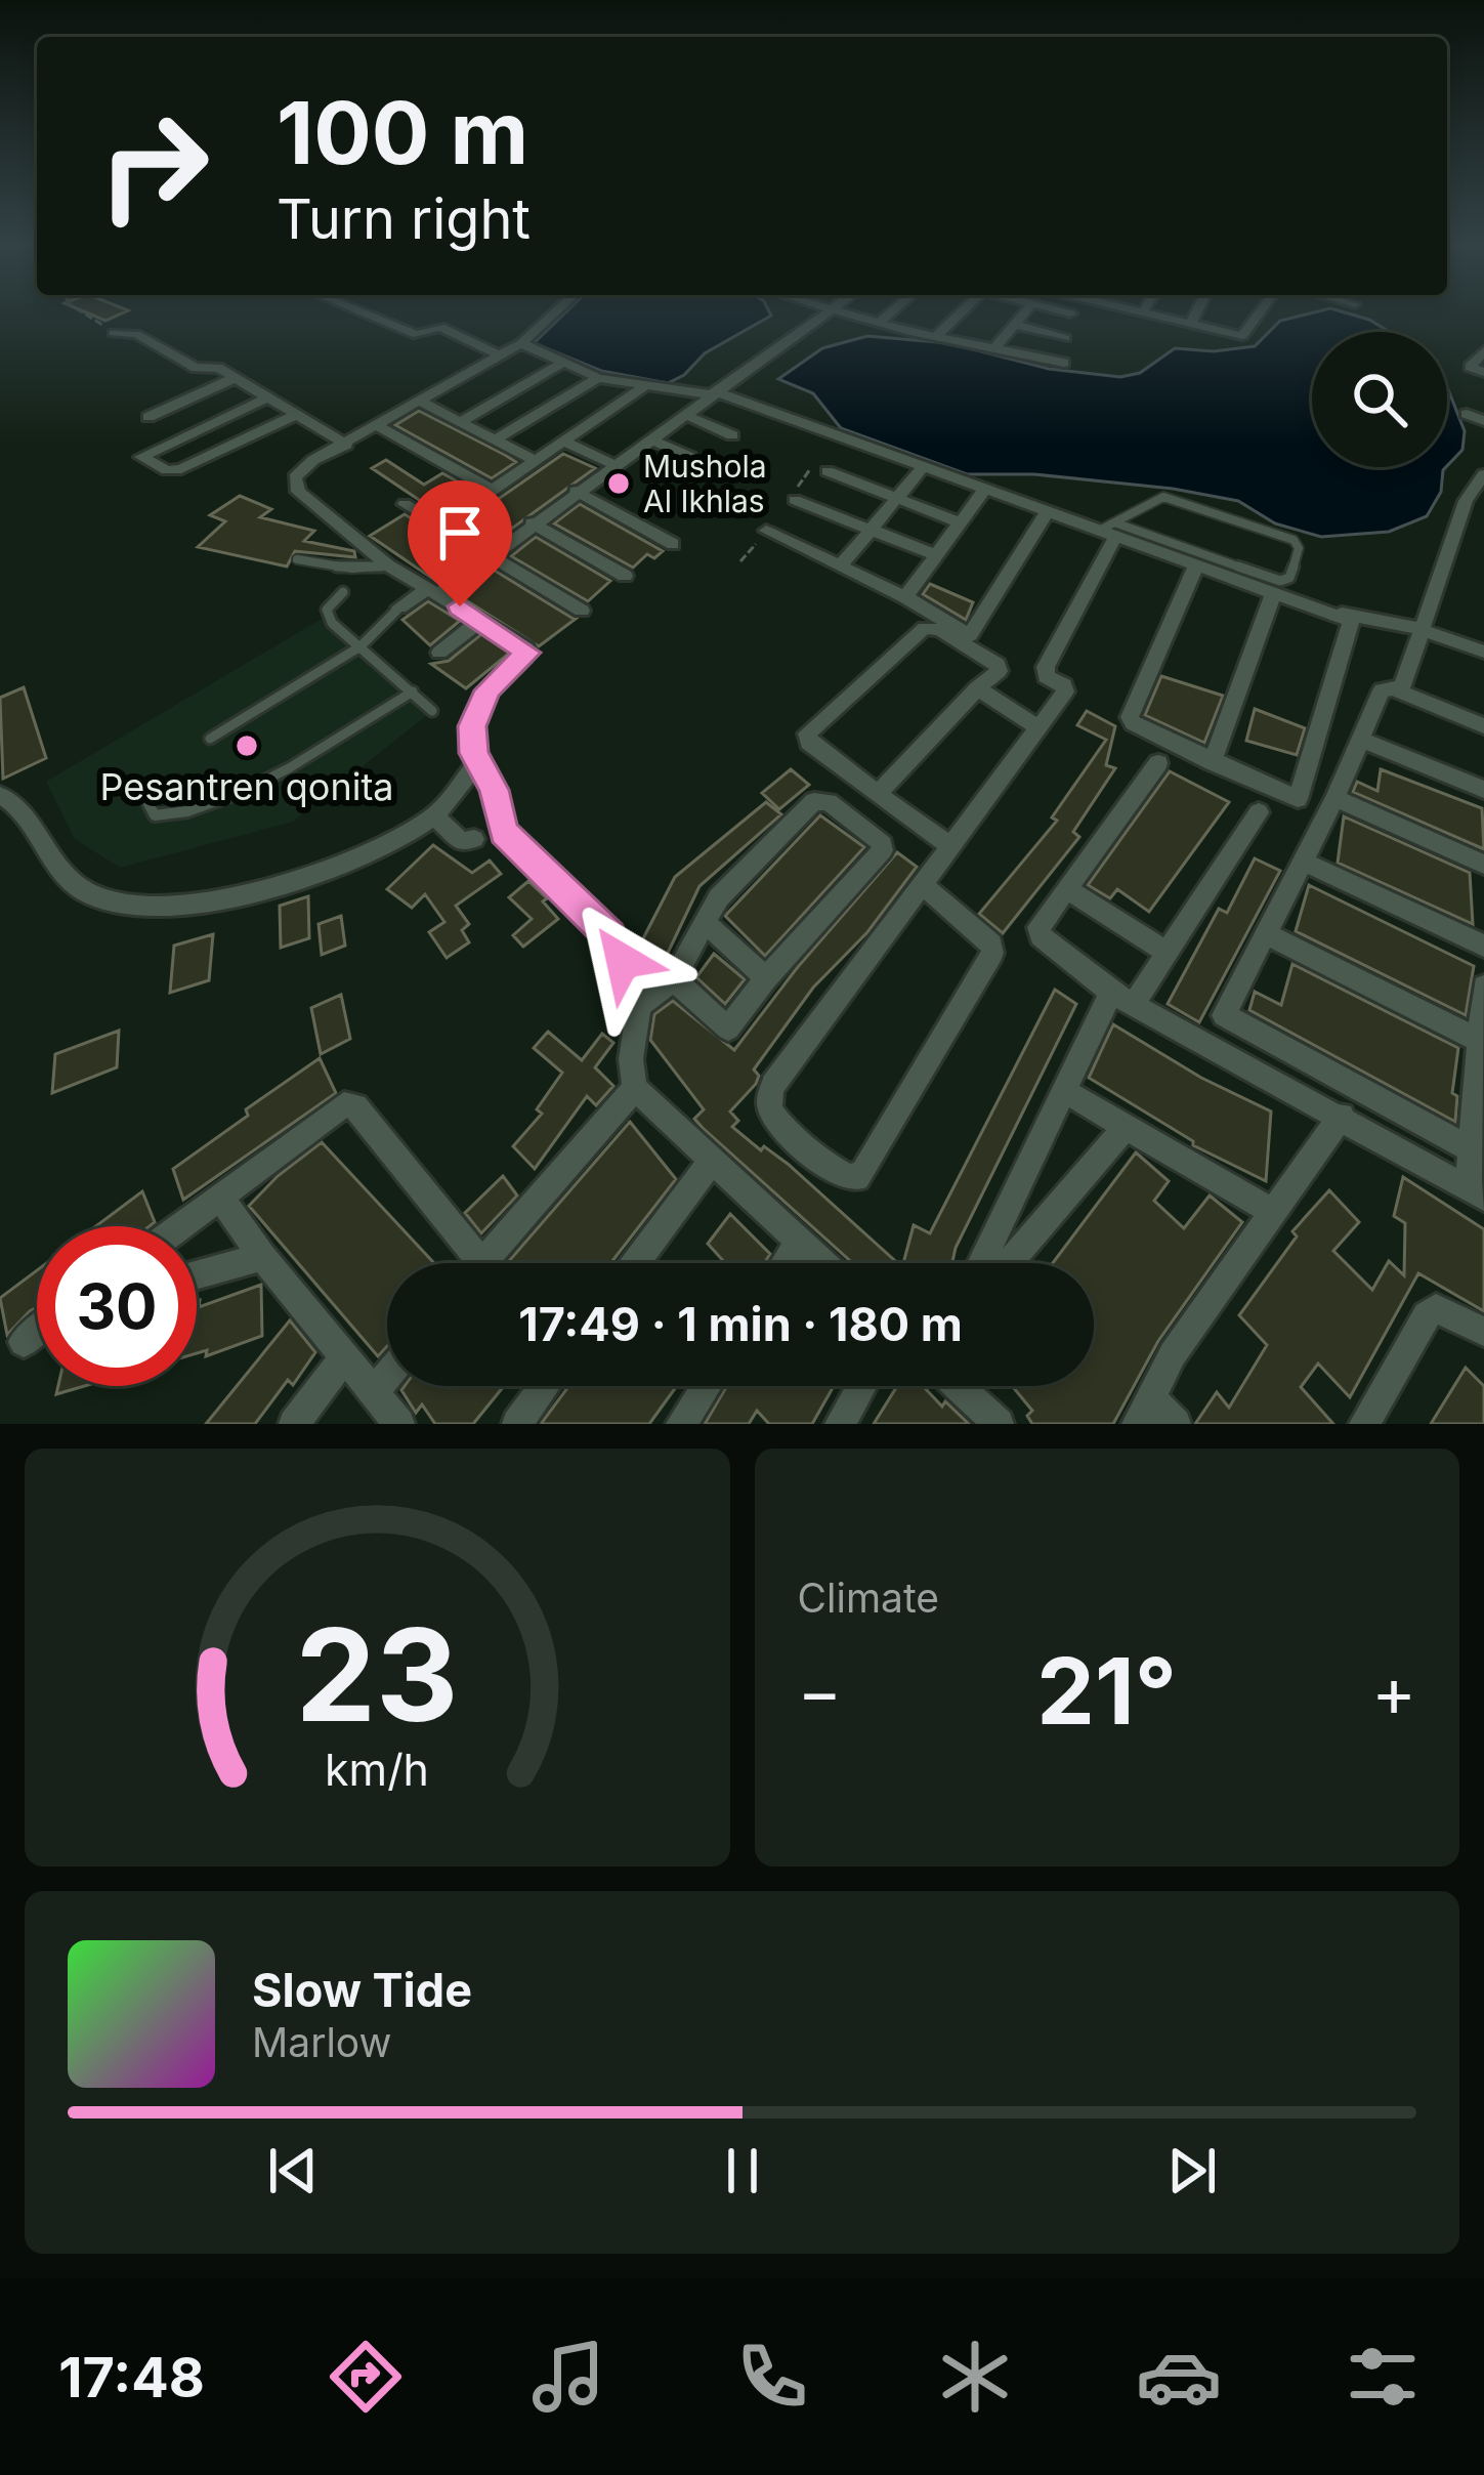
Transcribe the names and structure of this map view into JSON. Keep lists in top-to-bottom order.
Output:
{
  "places": ["Mushola Al Ikhlas", "Pesantren qonita"],
  "page": {
    "turn": ["100 m", "Turn right"],
    "limit": "30",
    "trip": "17:49 · 1 min · 180 m",
    "tile": "Climate",
    "heat": ["−", "21°", "+"],
    "song": ["Slow Tide", "Marlow"],
    "tabs": "17:48",
    "gauge": ["23", "km/h"]
  }
}
